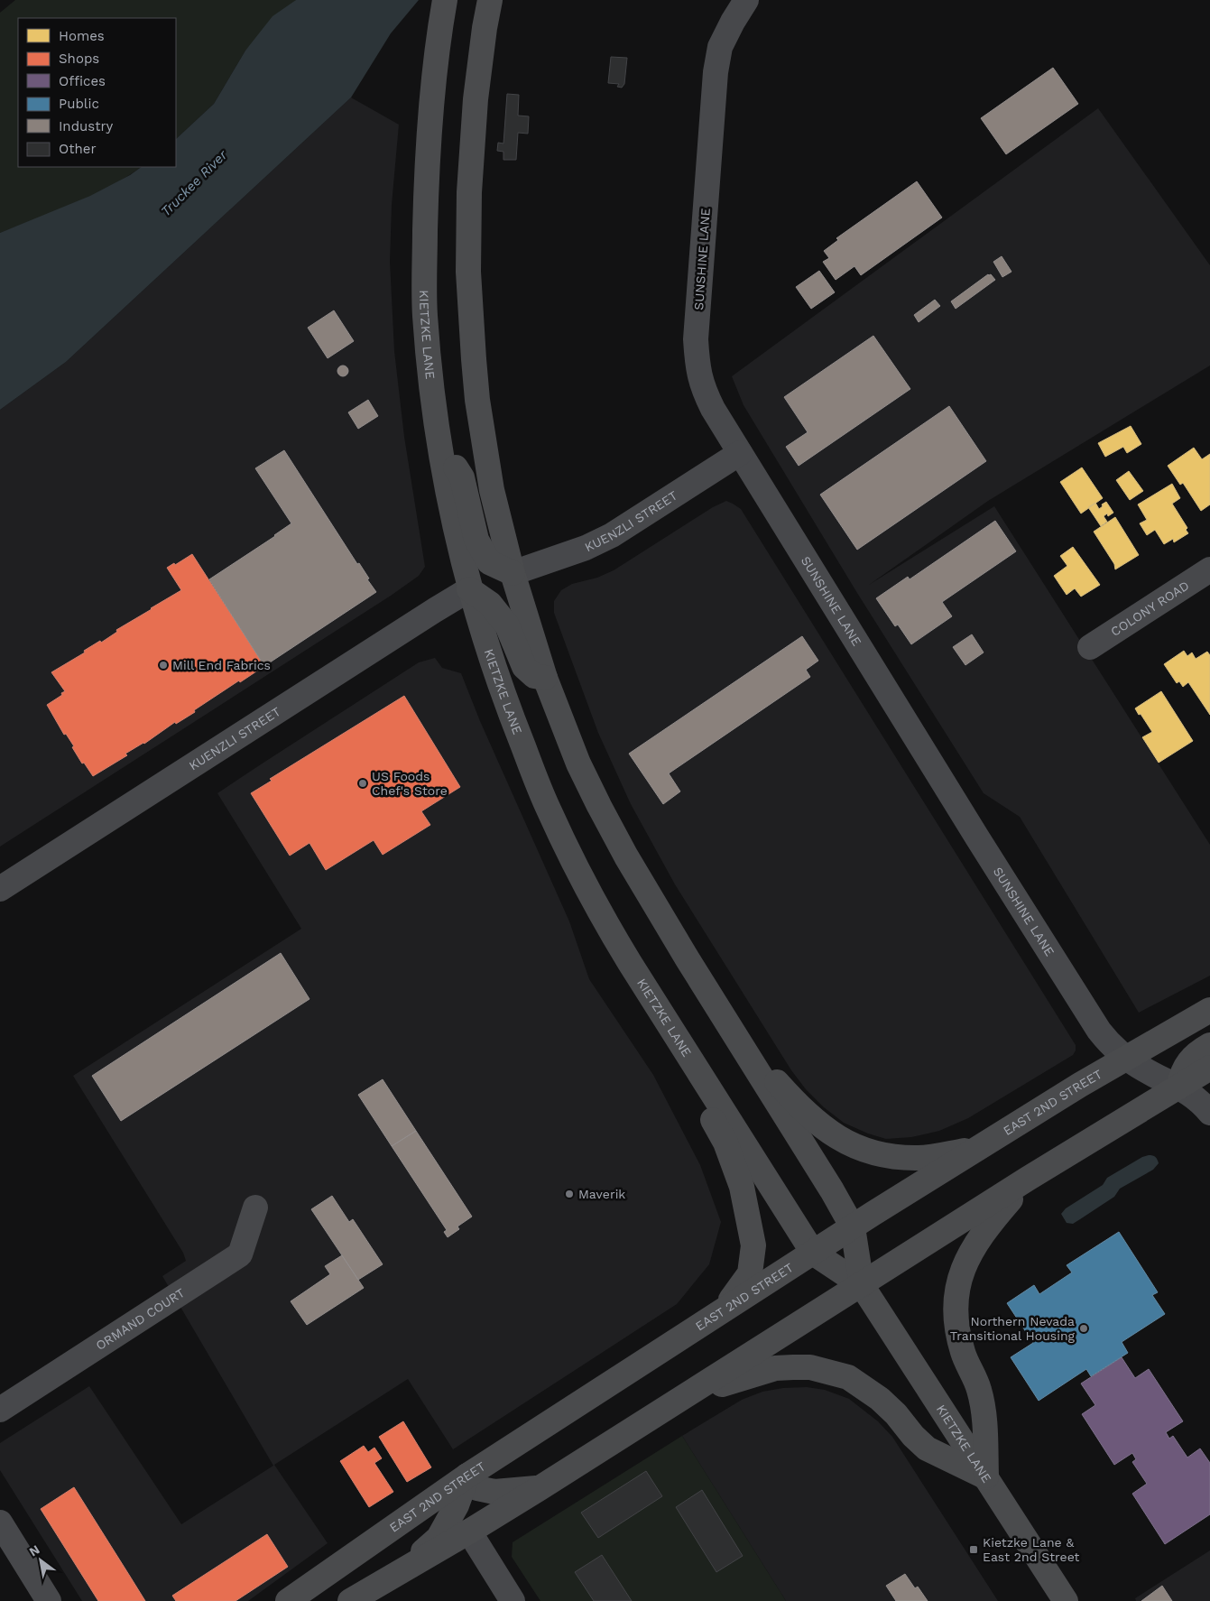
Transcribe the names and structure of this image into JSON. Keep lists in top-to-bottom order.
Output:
{
  "streets": {
    "main road": ["KIETZKE LANE", "EAST 2ND STREET"],
    "street": [
      "SUNSHINE LANE",
      "KUENZLI STREET",
      "COLONY ROAD",
      "ORMAND COURT"
    ]
  },
  "crossings": [
    ["SUNSHINE LANE", "KUENZLI STREET"],
    ["SUNSHINE LANE", "EAST 2ND STREET"],
    ["KIETZKE LANE", "KUENZLI STREET"],
    ["KIETZKE LANE", "EAST 2ND STREET"]
  ],
  "water": ["Truckee River"],
  "places": {
    "other": [
      "Mill End Fabrics",
      "US Foods Chef's Store",
      "Maverik",
      "Northern Nevada Transitional Housing"
    ],
    "transit": ["Kietzke Lane & East 2nd Street"]
  },
  "legend": [
    "Homes",
    "Shops",
    "Offices",
    "Public",
    "Industry",
    "Other"
  ],
  "north": "top left"
}
